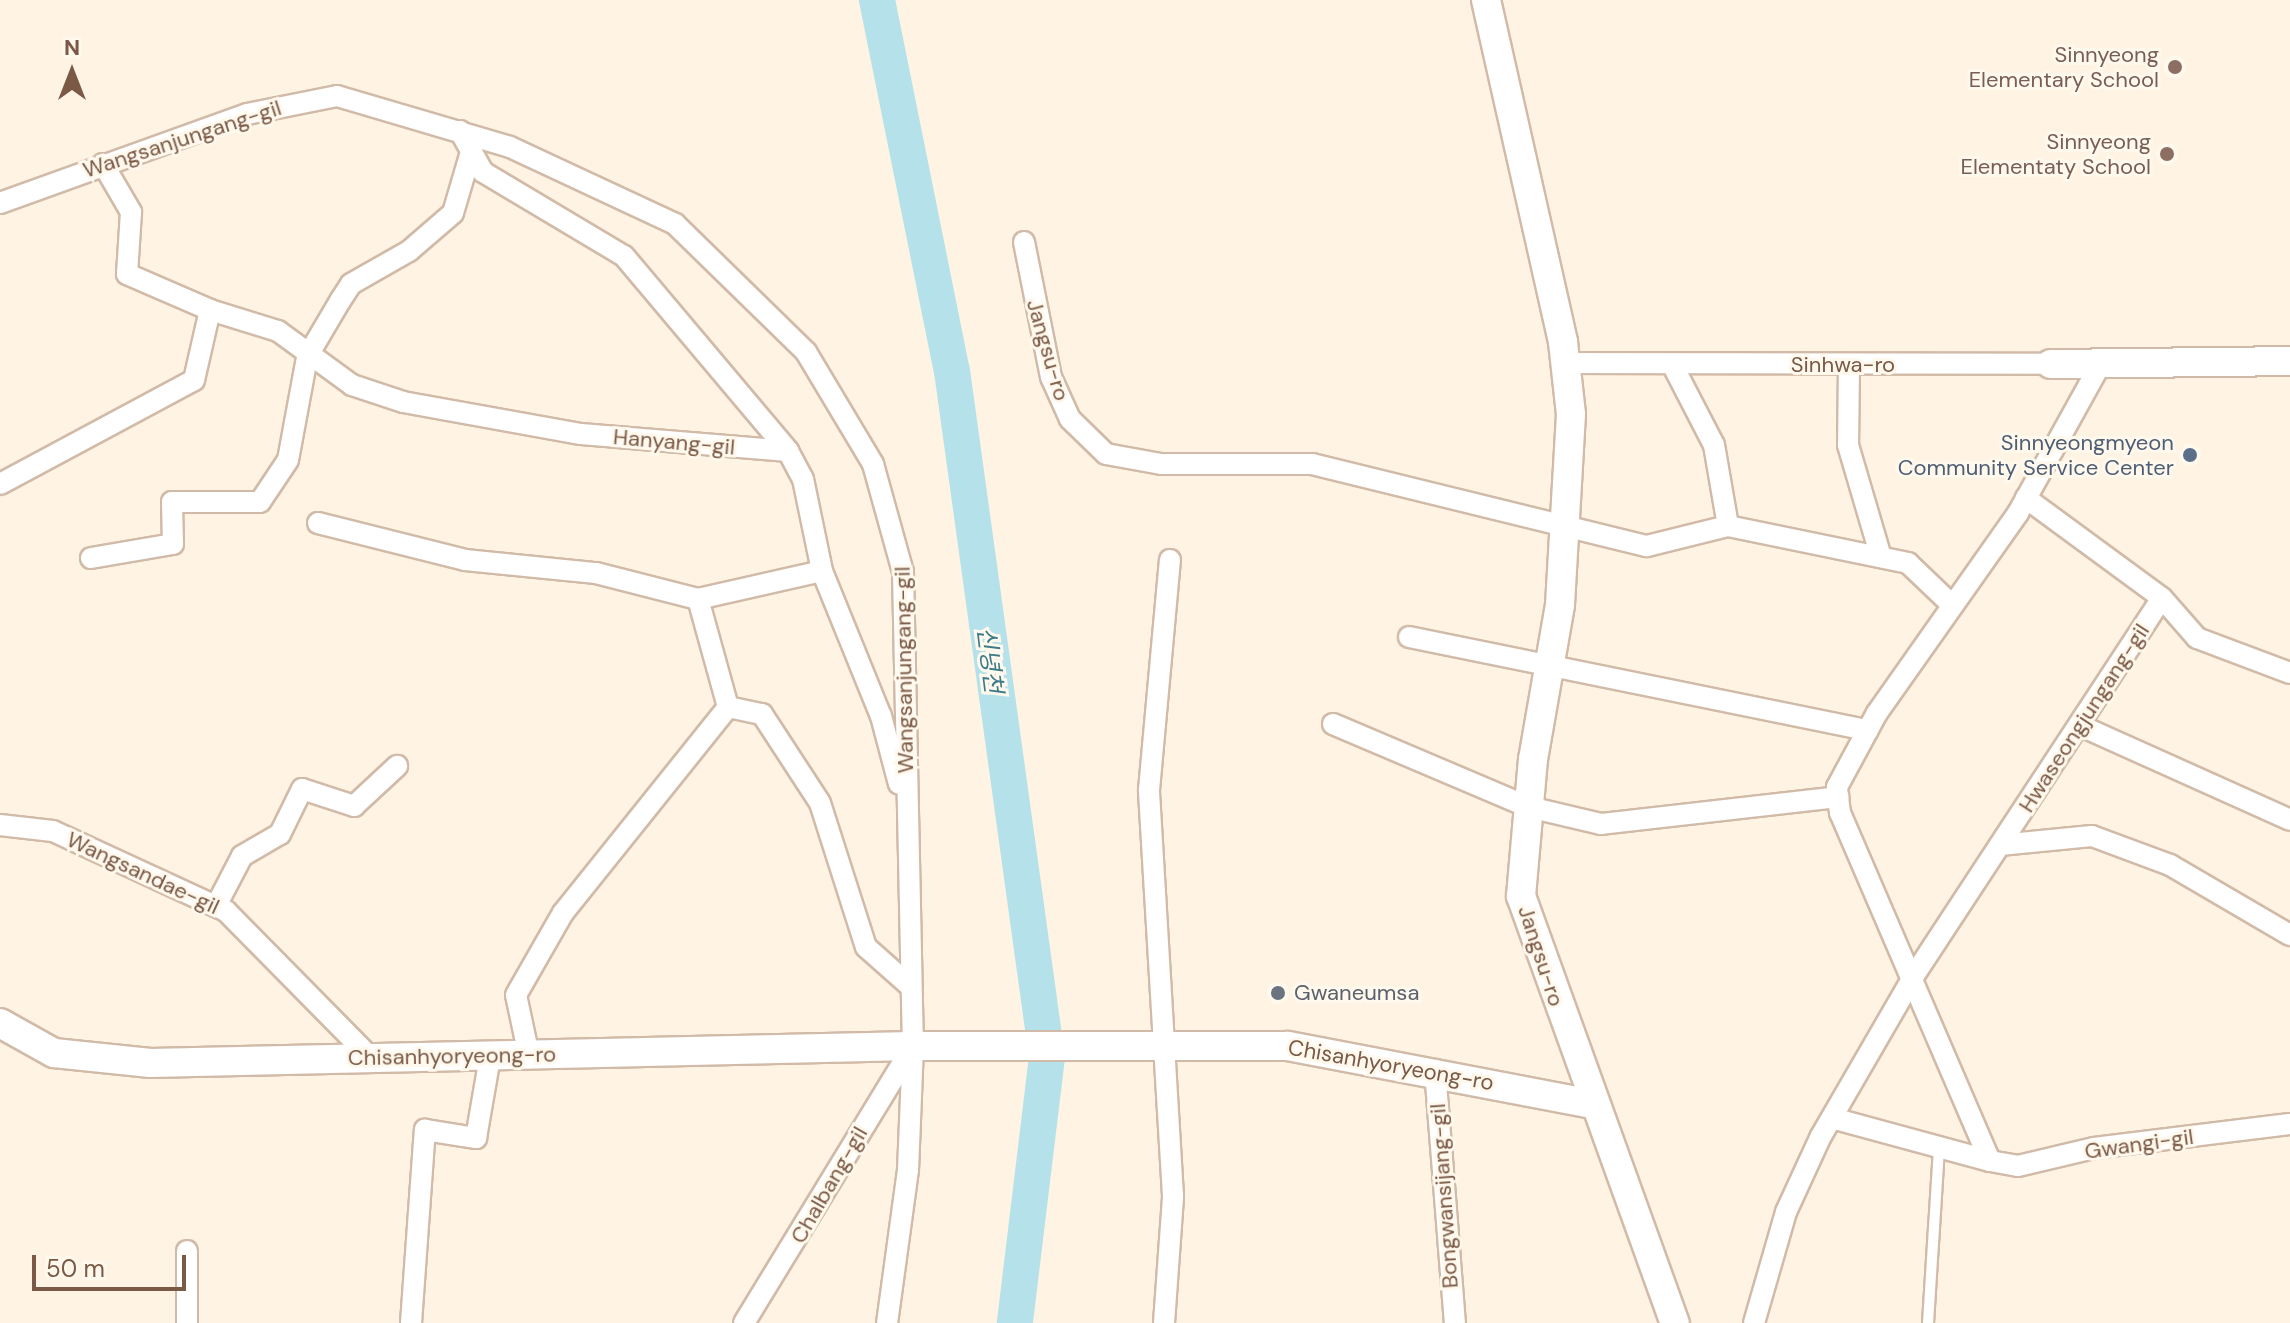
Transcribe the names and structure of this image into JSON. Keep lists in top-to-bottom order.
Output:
{
  "streets": {
    "main road": ["Jangsu-ro", "Chisanhyoryeong-ro"],
    "street": [
      "Wangsanjungang-gil",
      "Sinhwa-ro",
      "Hanyang-gil",
      "Hwaseongjungang-gil",
      "Wangsandae-gil",
      "Gwangi-gil",
      "Chalbang-gil",
      "Bongwansijang-gil"
    ]
  },
  "crossings": [
    ["Wangsanjungang-gil", "Hanyang-gil"],
    ["Wangsanjungang-gil", "Chisanhyoryeong-ro"],
    ["Wangsanjungang-gil", "Chalbang-gil"],
    ["Jangsu-ro", "Sinhwa-ro"],
    ["Jangsu-ro", "Chisanhyoryeong-ro"],
    ["Hwaseongjungang-gil", "Gwangi-gil"],
    ["Wangsandae-gil", "Chisanhyoryeong-ro"],
    ["Chisanhyoryeong-ro", "Chalbang-gil"],
    ["Chisanhyoryeong-ro", "Bongwansijang-gil"]
  ],
  "water": ["신녕천"],
  "places": [
    "Sinnyeong Elementary School",
    "Sinnyeong Elementaty School",
    "Sinnyeongmyeon Community Service Center",
    "Gwaneumsa"
  ],
  "scale_bar": "50 m",
  "north": "top"
}
